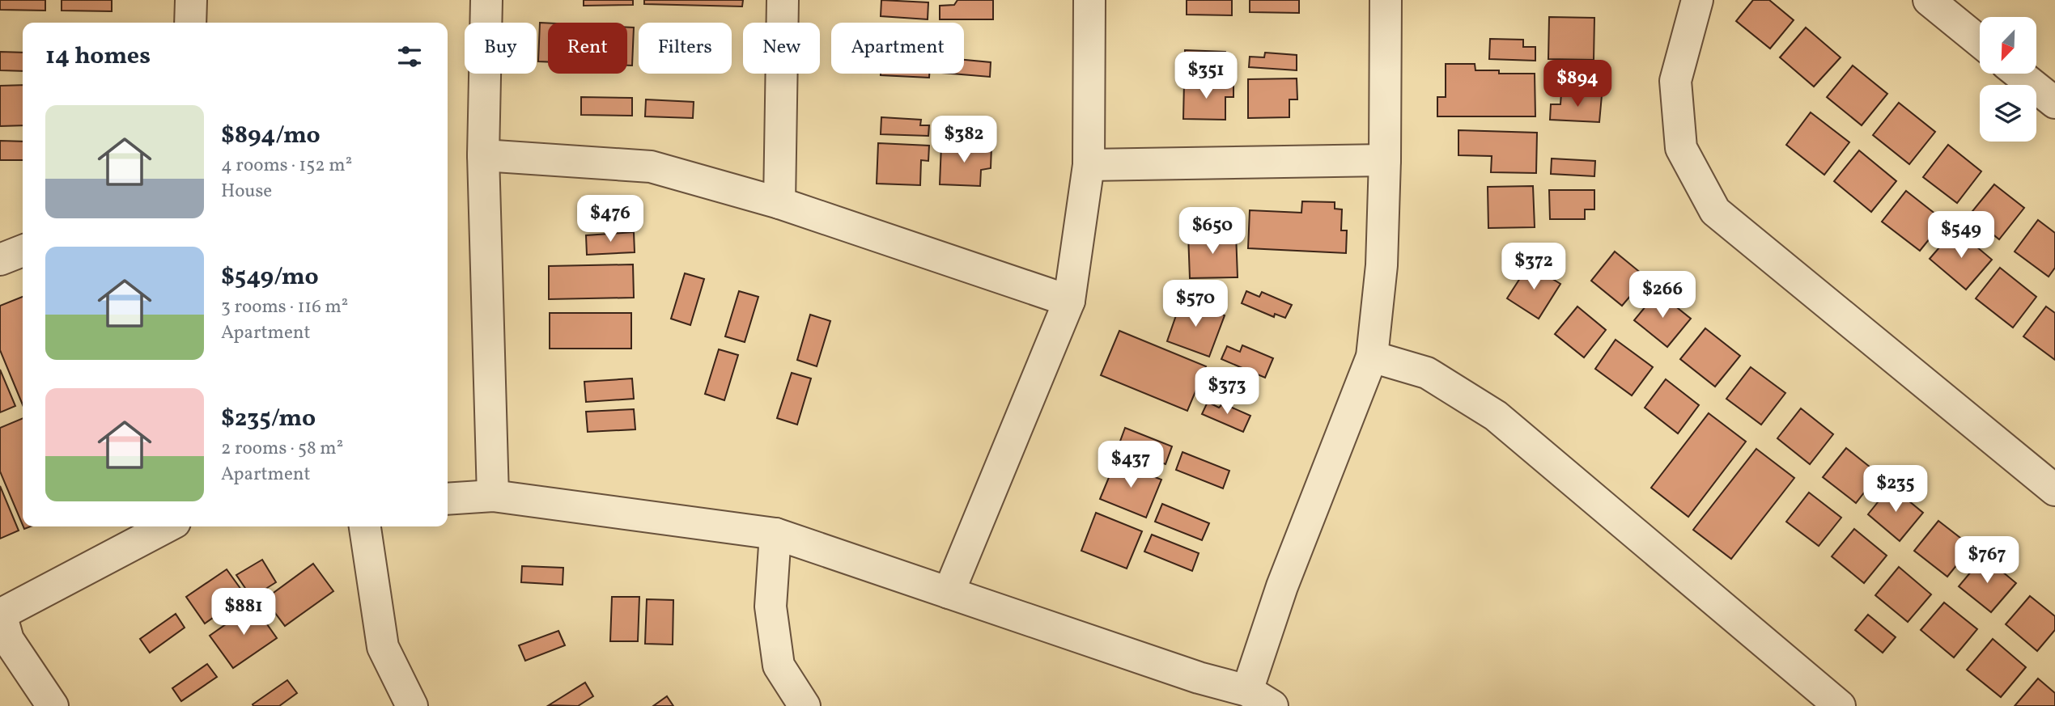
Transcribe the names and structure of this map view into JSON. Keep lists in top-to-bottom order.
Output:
{
  "north": "bottom left",
  "page": {
    "chip": [
      "Buy",
      "Rent",
      "Filters",
      "New",
      "Apartment"
    ],
    "heading": "14 homes",
    "price": [
      "$351",
      "$894",
      "$382",
      "$476",
      "$650",
      "$549",
      "$372",
      "$266",
      "$570",
      "$373",
      "$437",
      "$235",
      "$767",
      "$881"
    ],
    "list": [
      {
        "name": "$894/mo",
        "note": "4 rooms · 152 m² · House"
      },
      {
        "name": "$549/mo",
        "note": "3 rooms · 116 m² · Apartment"
      },
      {
        "name": "$235/mo",
        "note": "2 rooms · 58 m² · Apartment"
      }
    ]
  }
}
